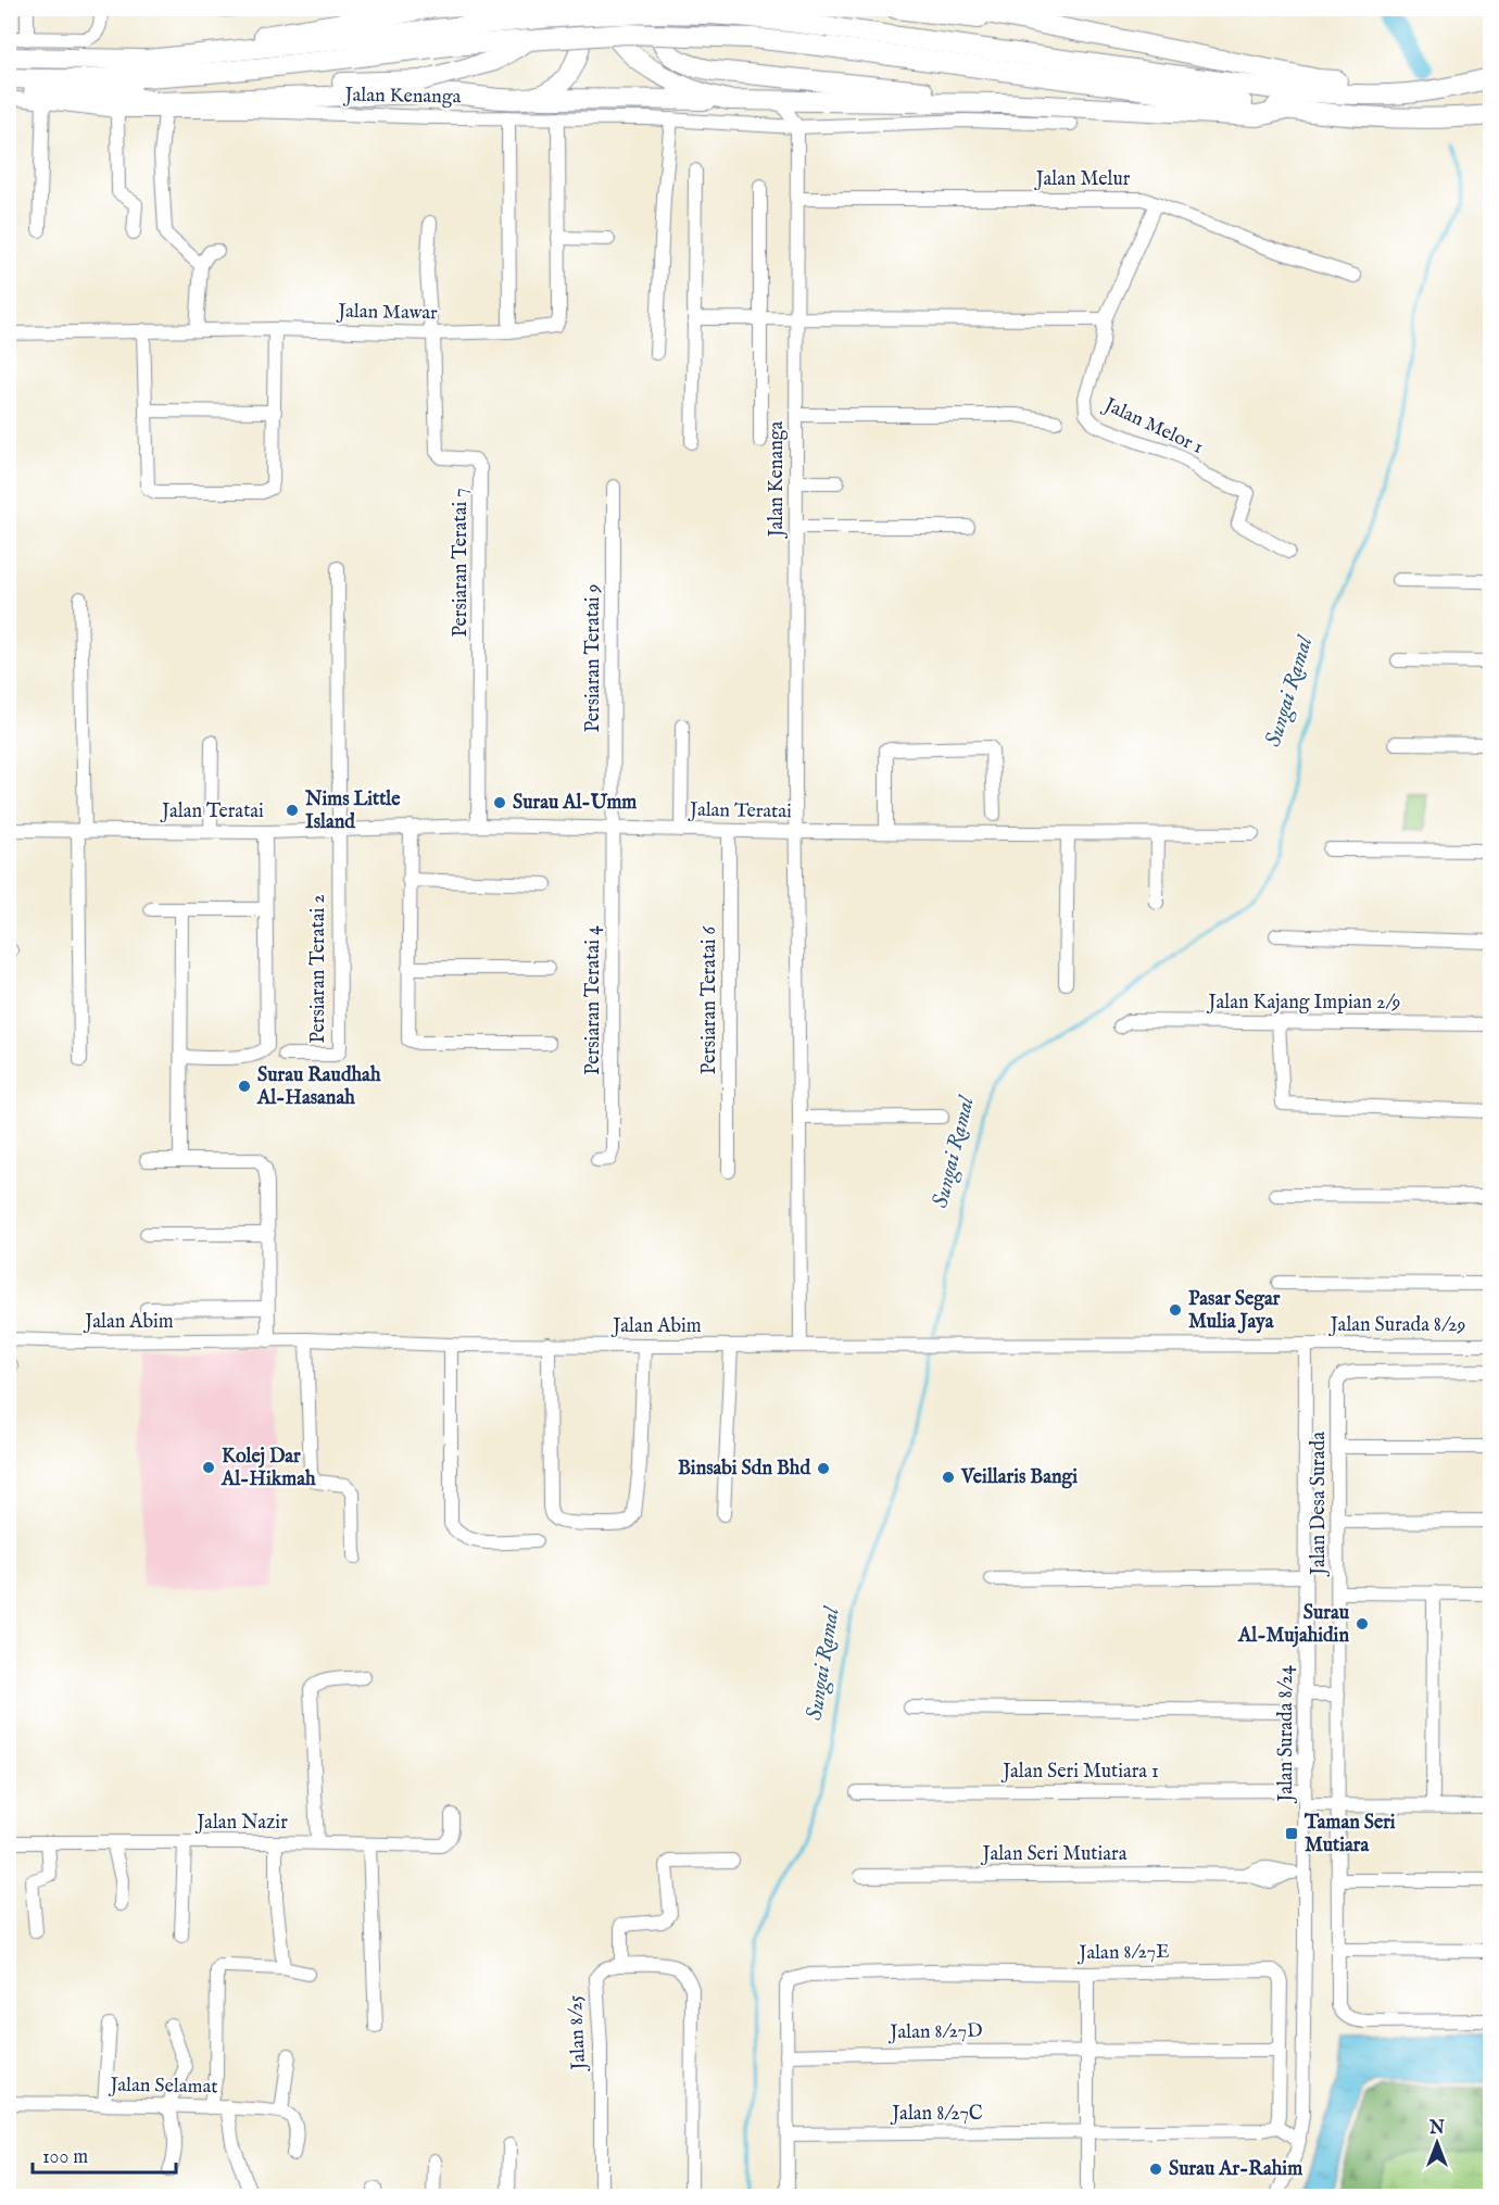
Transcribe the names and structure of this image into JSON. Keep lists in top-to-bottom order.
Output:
{
  "streets": {
    "street": [
      "Jalan Kenanga",
      "Jalan Melur",
      "Jalan Mawar",
      "Jalan Melor 1",
      "Persiaran Teratai 7",
      "Persiaran Teratai 9",
      "Jalan Teratai",
      "Persiaran Teratai 2",
      "Persiaran Teratai 4",
      "Persiaran Teratai 6",
      "Jalan Kajang Impian 2/9",
      "Jalan Abim",
      "Jalan Surada 8/29",
      "Jalan Desa Surada",
      "Jalan Surada 8/24",
      "Jalan Seri Mutiara 1",
      "Jalan Nazir",
      "Jalan Seri Mutiara",
      "Jalan 8/27E",
      "Jalan 8/25",
      "Jalan 8/27D",
      "Jalan Selamat",
      "Jalan 8/27C"
    ]
  },
  "crossings": [
    ["Jalan Kenanga", "Jalan Melur"],
    ["Jalan Kenanga", "Jalan Mawar"],
    ["Jalan Kenanga", "Jalan Teratai"],
    ["Jalan Kenanga", "Jalan Abim"],
    ["Jalan Melur", "Jalan Melor 1"],
    ["Jalan Mawar", "Persiaran Teratai 7"],
    ["Persiaran Teratai 7", "Jalan Teratai"],
    ["Persiaran Teratai 9", "Jalan Teratai"],
    ["Persiaran Teratai 9", "Persiaran Teratai 4"],
    ["Jalan Teratai", "Persiaran Teratai 2"],
    ["Jalan Teratai", "Persiaran Teratai 4"],
    ["Jalan Teratai", "Persiaran Teratai 6"],
    ["Jalan Abim", "Jalan Surada 8/29"],
    ["Jalan Abim", "Jalan Surada 8/24"],
    ["Jalan Surada 8/29", "Jalan Surada 8/24"],
    ["Jalan Surada 8/24", "Jalan Seri Mutiara 1"],
    ["Jalan Surada 8/24", "Jalan Seri Mutiara"],
    ["Jalan 8/27E", "Jalan 8/27D"],
    ["Jalan 8/27E", "Jalan 8/27C"]
  ],
  "water": ["Sungai Ramal"],
  "places": {
    "other": [
      "Surau Al-Umm",
      "Nims Little Island",
      "Surau Raudhah Al-Hasanah",
      "Pasar Segar Mulia Jaya",
      "Kolej Dar Al-Hikmah",
      "Binsabi Sdn Bhd",
      "Veillaris Bangi",
      "Surau Al-Mujahidin",
      "Surau Ar-Rahim"
    ],
    "transit": ["Taman Seri Mutiara"]
  },
  "scale_bar": "100 m",
  "north": "top"
}
